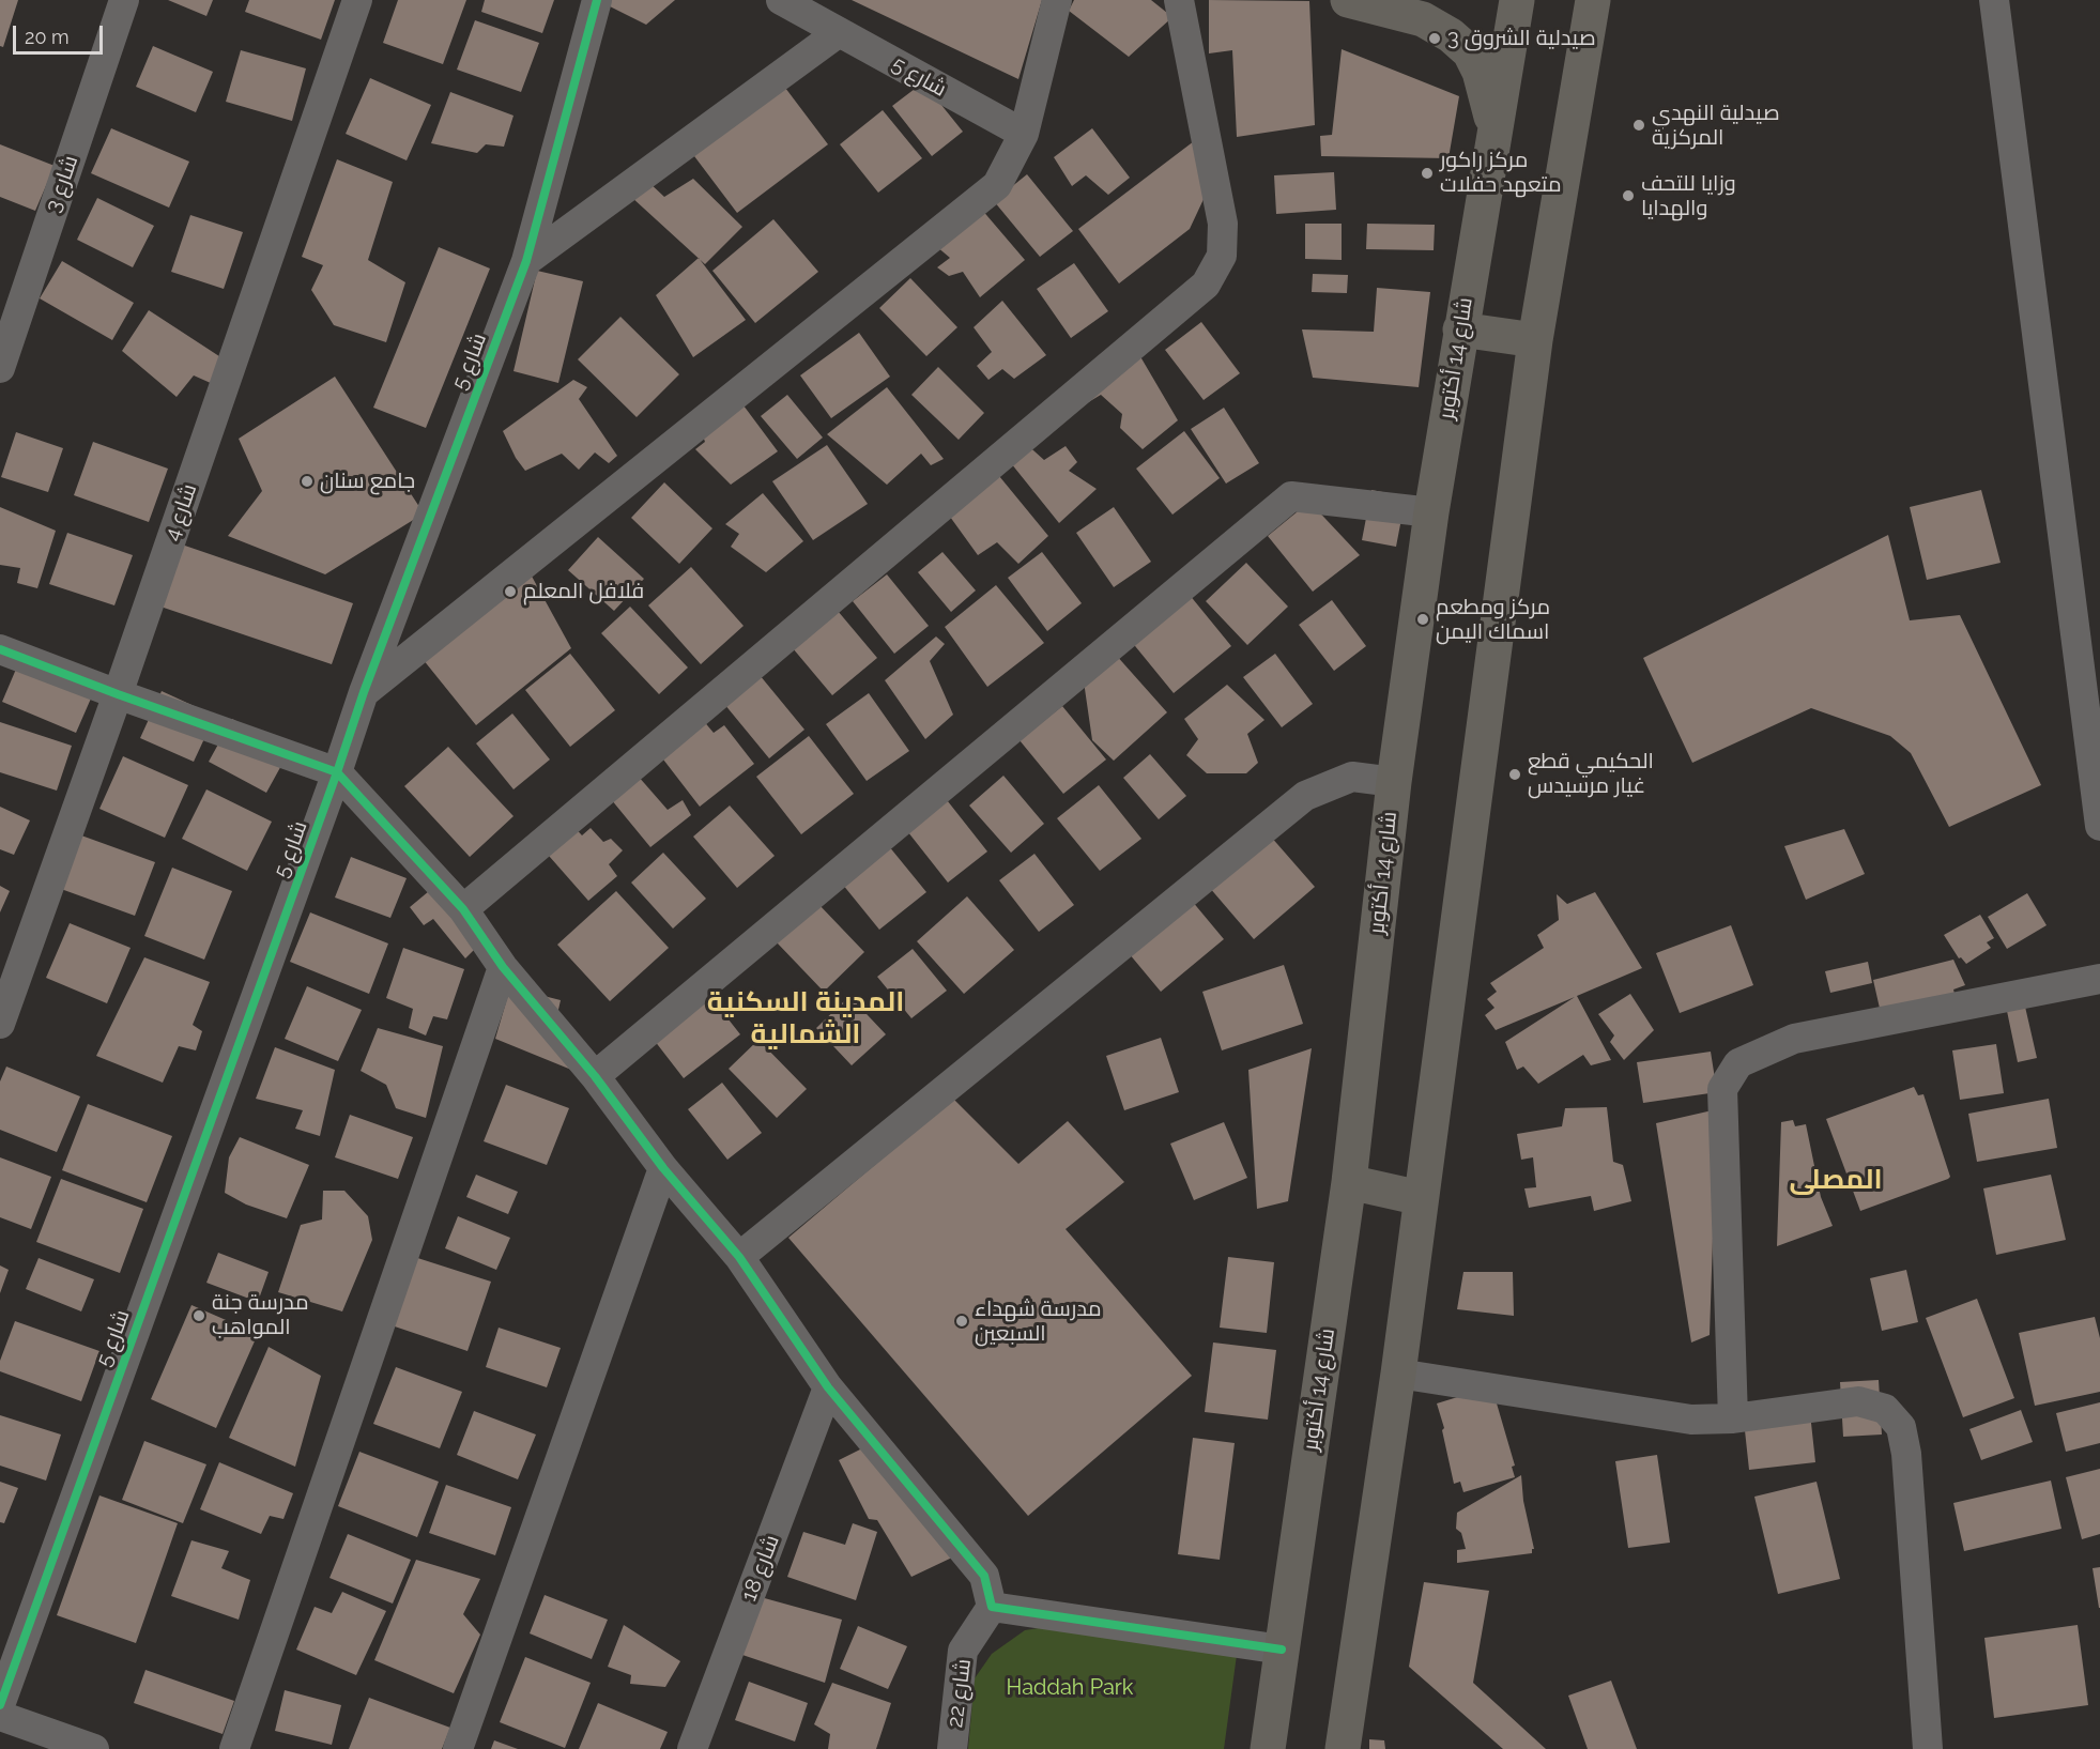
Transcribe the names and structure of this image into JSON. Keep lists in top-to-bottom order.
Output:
{
  "streets": {
    "main road": ["شارع 14 أكتوبر"],
    "street": [
      "شارع 5",
      "شارع 3",
      "شارع 4",
      "شارع 18",
      "شارع 22"
    ]
  },
  "districts": ["المدينة السكنية الشمالية", "المصلى"],
  "parks": ["Haddah Park"],
  "places": [
    "صيدلية الشروق 3",
    "صيدلية النهدي المركزية",
    "مركز راكور متعهد حفلات",
    "وزايا للتحف والهدايا",
    "جامع سنان",
    "فلافل المعلم",
    "مركز ومطعم اسماك اليمن",
    "الحكيمي قطع غيار مرسيدس",
    "مدرسة جنة المواهب",
    "مدرسة شهداء السبعين"
  ],
  "scale_bar": "20 m"
}
